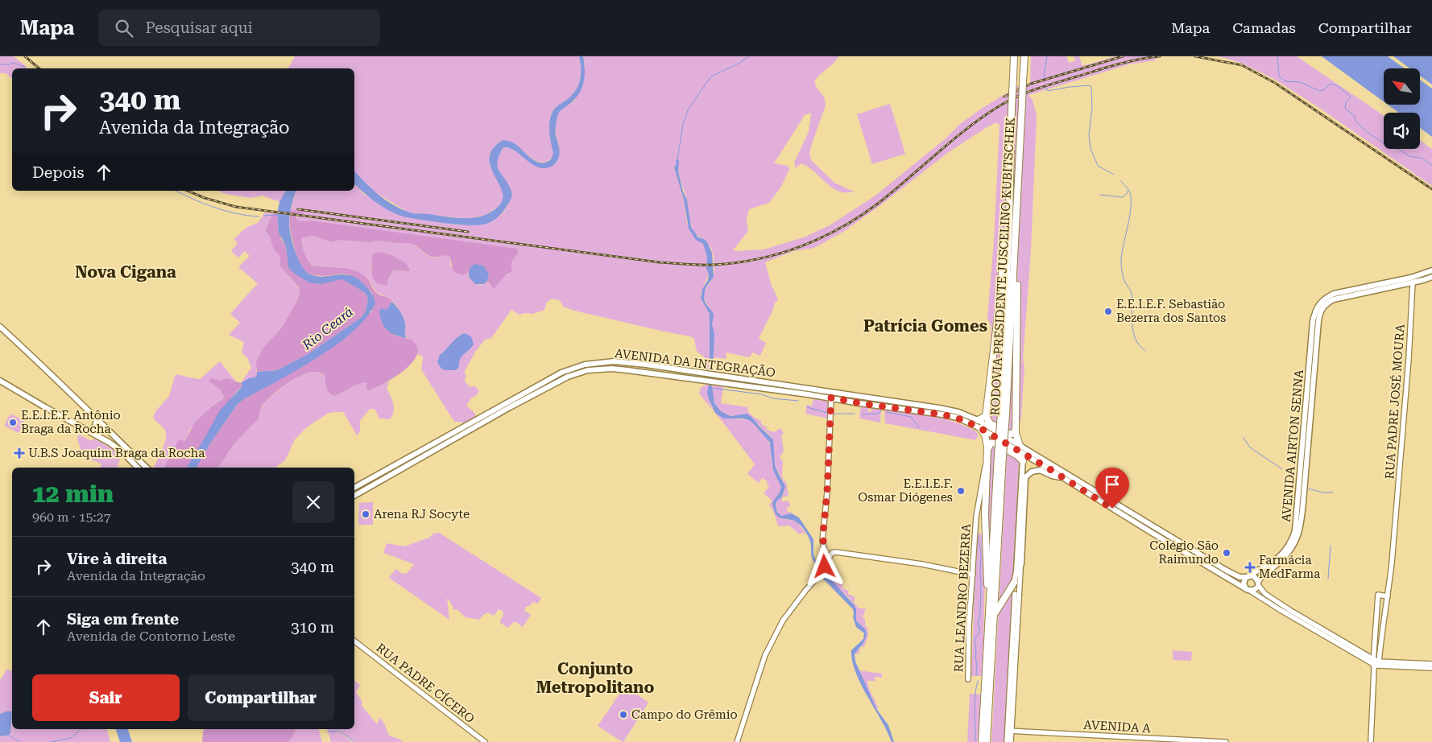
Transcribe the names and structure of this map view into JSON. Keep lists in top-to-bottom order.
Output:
{
  "streets": {
    "highway": ["RODOVIA PRESIDENTE JUSCELINO KUBITSCHEK"],
    "main road": ["AVENIDA DA INTEGRAÇÃO", "AVENIDA AIRTON SENNA"],
    "street": [
      "RUA PADRE JOSÉ MOURA",
      "RUA LEANDRO BEZERRA",
      "RUA PADRE CÍCERO",
      "AVENIDA A"
    ]
  },
  "crossings": [
    ["AVENIDA DA INTEGRAÇÃO", "AVENIDA AIRTON SENNA"]
  ],
  "districts": ["Nova Cigana", "Patrícia Gomes", "Conjunto Metropolitano"],
  "water": ["Rio Ceará"],
  "places": {
    "other": [
      "E.E.I.E.F. Sebastião Bezerra dos Santos",
      "E.E.I.E.F. Antônio Braga da Rocha",
      "E.E.I.E.F. Osmar Diógenes",
      "Arena RJ Socyte",
      "Colégio São Raimundo",
      "Campo do Grêmio"
    ],
    "health": ["U.B.S Joaquim Braga da Rocha", "Farmácia MedFarma"]
  },
  "north": "top left",
  "page": {
    "header": "Mapa",
    "search": "Pesquisar aqui",
    "nav": ["Mapa", "Camadas", "Compartilhar"],
    "turn": ["340 m", "Avenida da Integração"],
    "then": "Depois",
    "heading": ["12 min", "960 m · 15:27"],
    "list": [
      {
        "name": "Vire à direita",
        "note": "Avenida da Integração",
        "value": "340 m"
      },
      {
        "name": "Siga em frente",
        "note": "Avenida de Contorno Leste",
        "value": "310 m"
      }
    ],
    "buttons": ["Sair", "Compartilhar"]
  }
}
